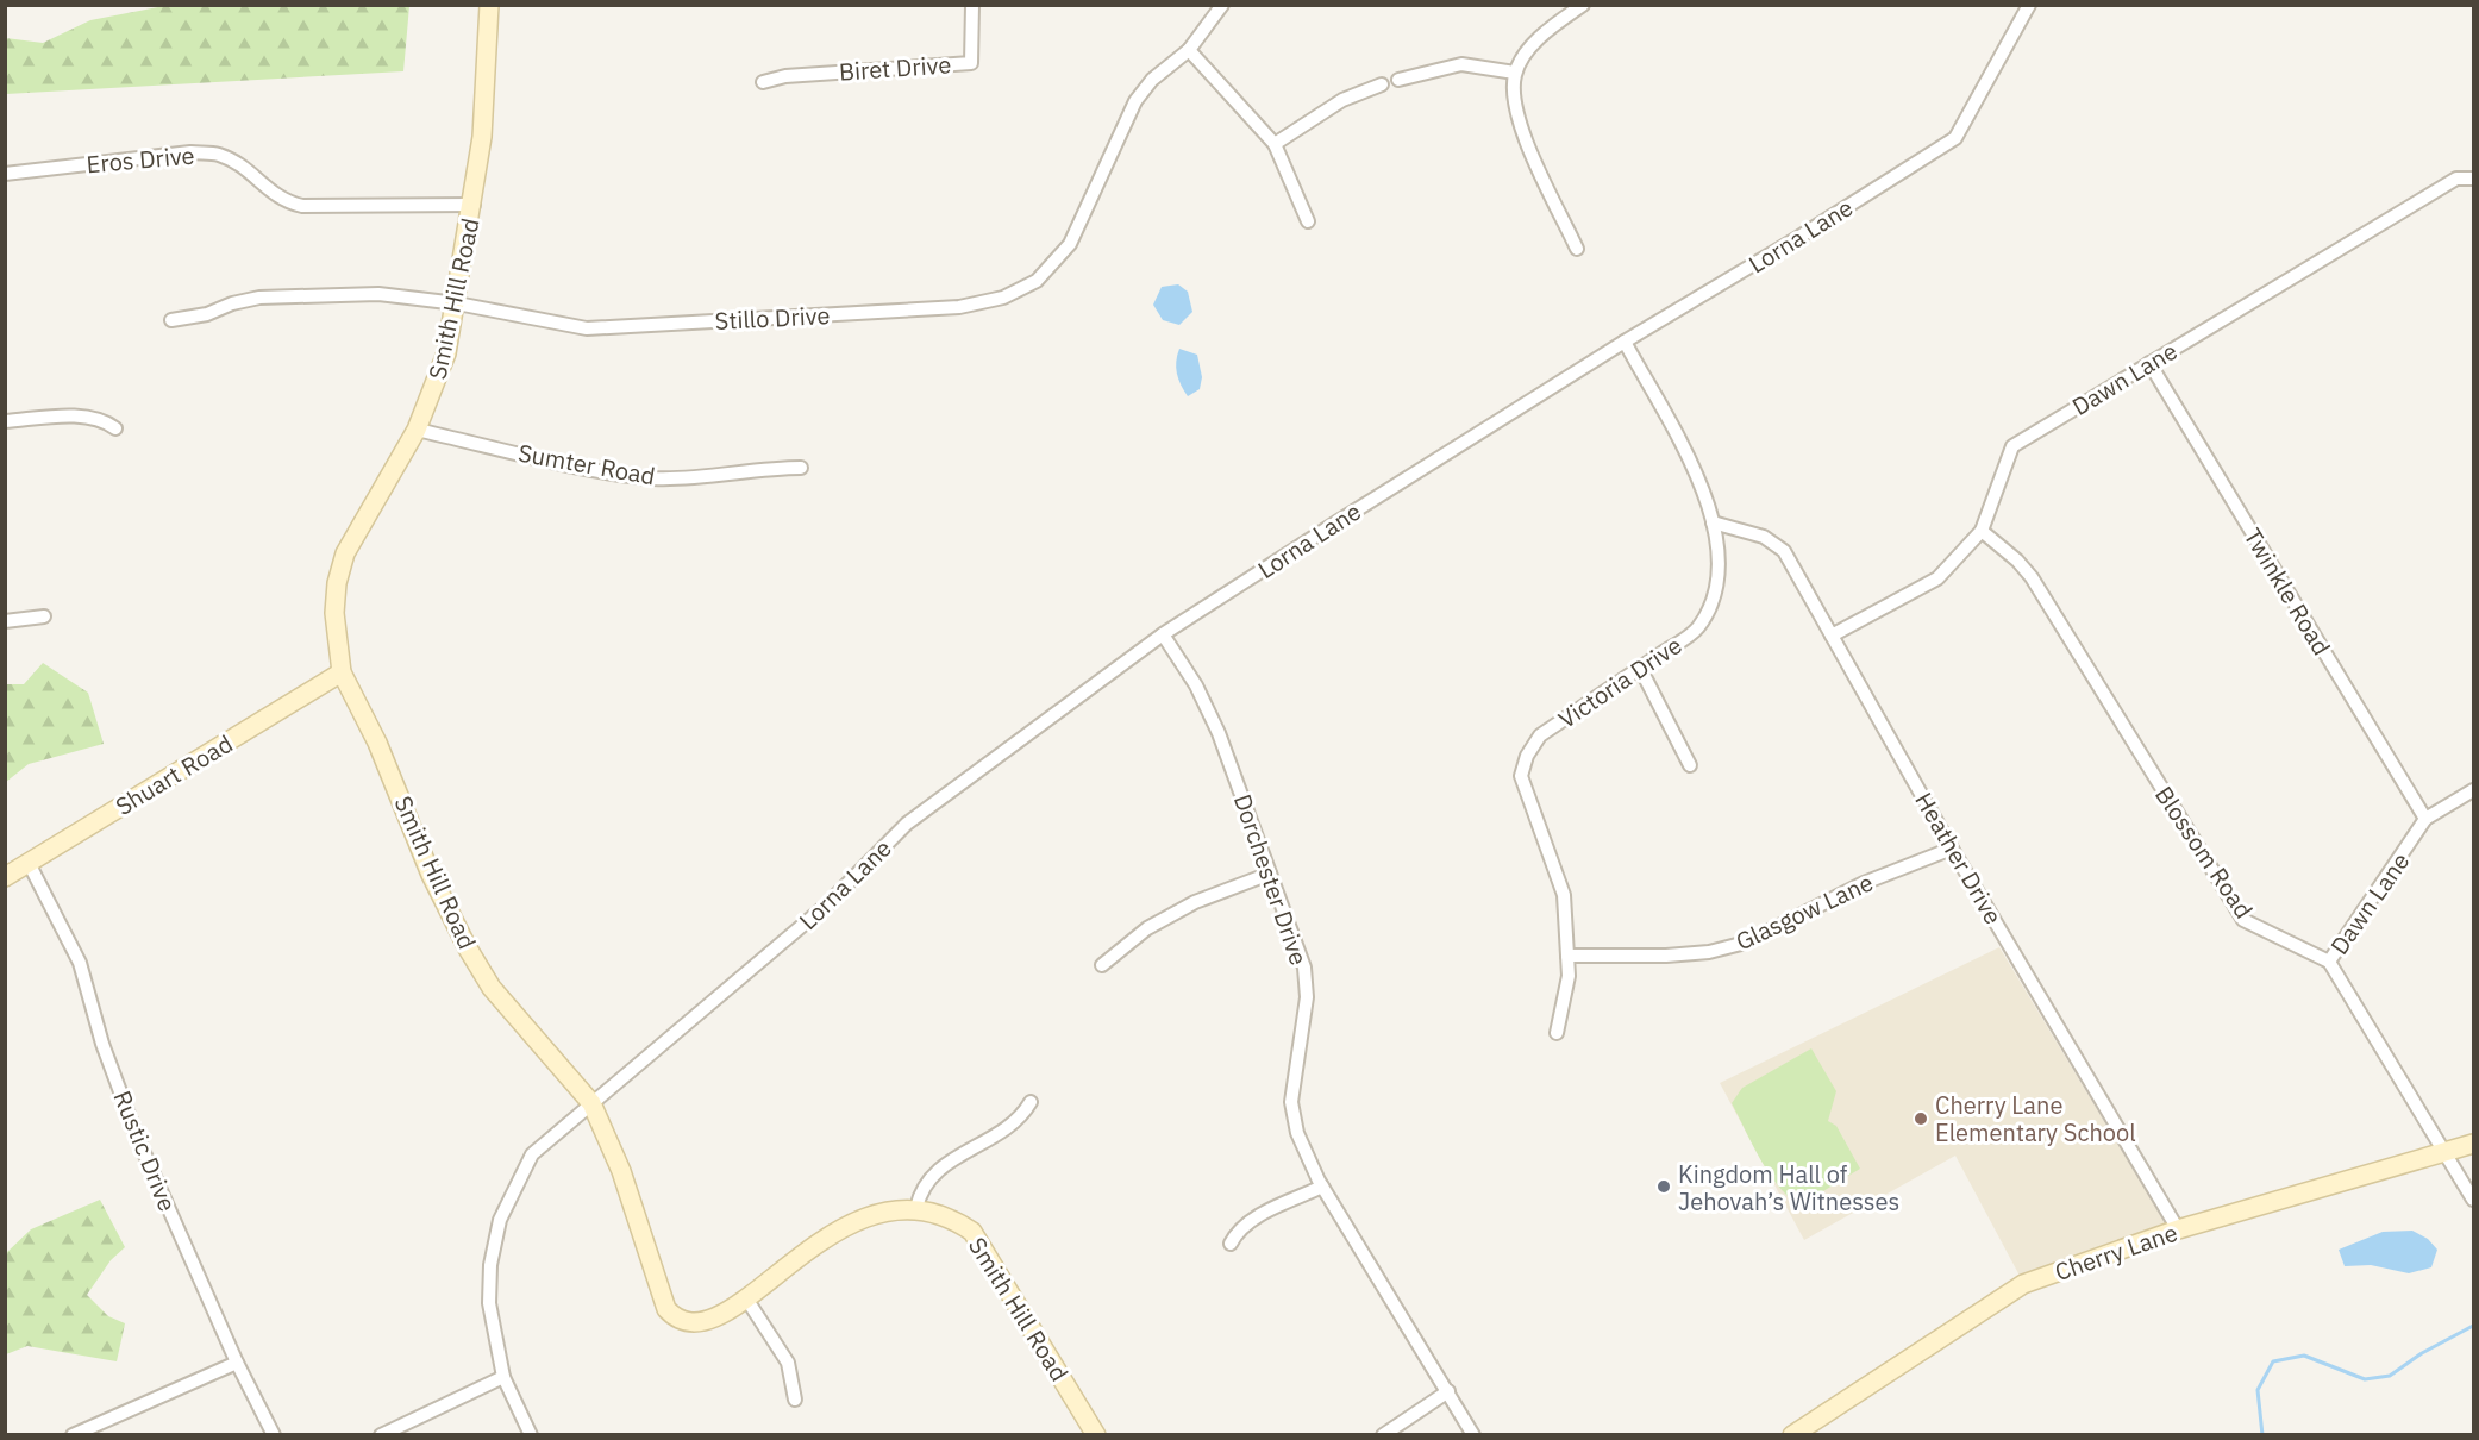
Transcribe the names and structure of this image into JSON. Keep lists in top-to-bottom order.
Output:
{
  "streets": {
    "street": [
      "Biret Drive",
      "Eros Drive",
      "Lorna Lane",
      "Smith Hill Road",
      "Stillo Drive",
      "Dawn Lane",
      "Sumter Road",
      "Twinkle Road",
      "Victoria Drive",
      "Shuart Road",
      "Blossom Road",
      "Heather Drive",
      "Dorchester Drive",
      "Glasgow Lane",
      "Rustic Drive",
      "Cherry Lane"
    ]
  },
  "crossings": [
    ["Eros Drive", "Smith Hill Road"],
    ["Lorna Lane", "Smith Hill Road"],
    ["Lorna Lane", "Victoria Drive"],
    ["Lorna Lane", "Dorchester Drive"],
    ["Smith Hill Road", "Stillo Drive"],
    ["Smith Hill Road", "Sumter Road"],
    ["Smith Hill Road", "Shuart Road"],
    ["Dawn Lane", "Twinkle Road"],
    ["Dawn Lane", "Blossom Road"],
    ["Dawn Lane", "Heather Drive"],
    ["Victoria Drive", "Heather Drive"],
    ["Victoria Drive", "Glasgow Lane"],
    ["Shuart Road", "Rustic Drive"],
    ["Heather Drive", "Glasgow Lane"],
    ["Heather Drive", "Cherry Lane"]
  ],
  "places": ["Cherry Lane Elementary School", "Kingdom Hall of Jehovah’s Witnesses"]
}
